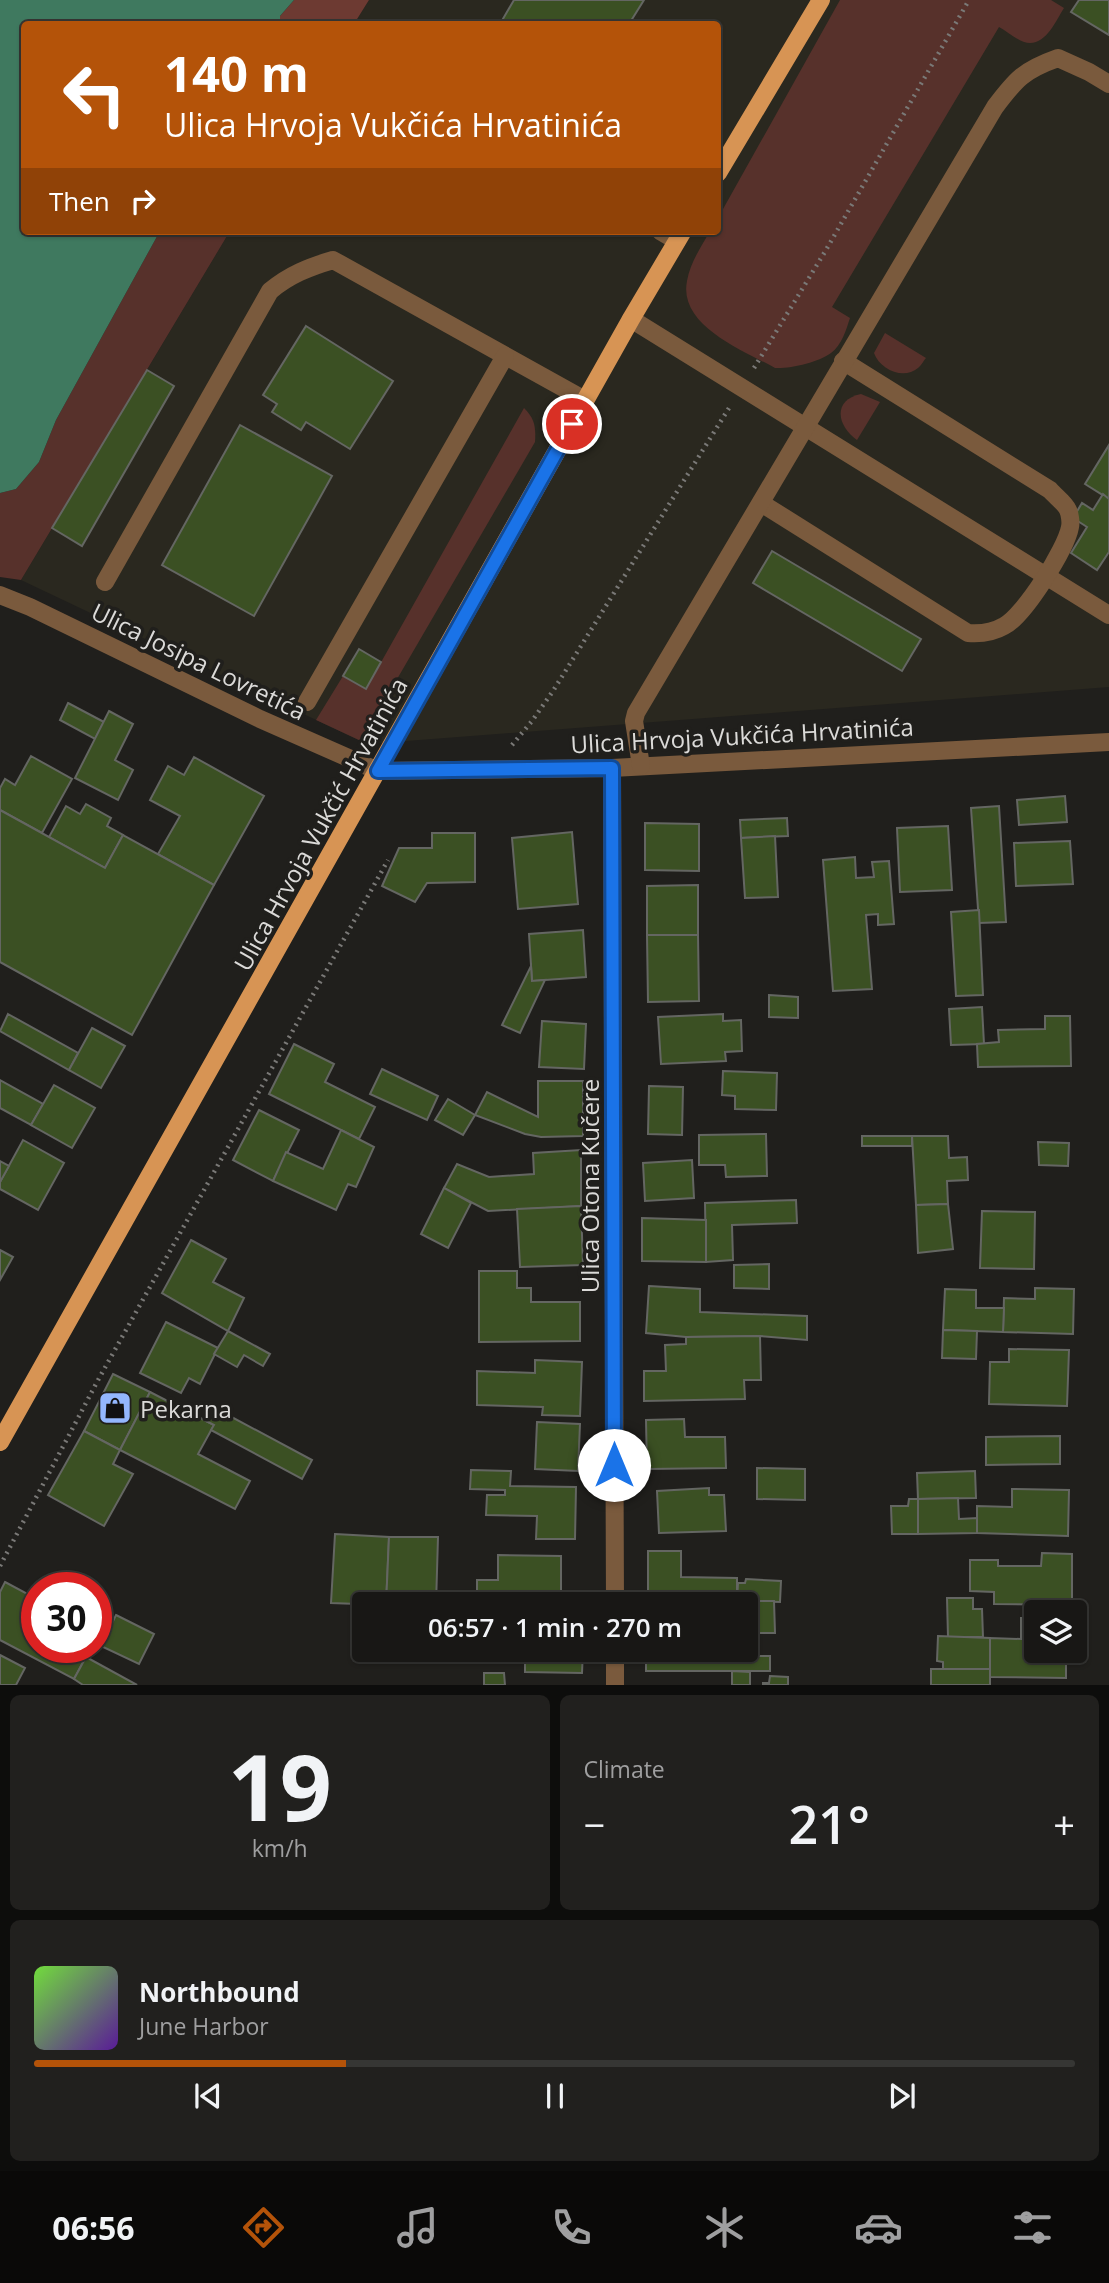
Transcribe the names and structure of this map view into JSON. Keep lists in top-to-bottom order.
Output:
{
  "streets": {
    "main road": ["Ulica Hrvoja Vukčić Hrvatinića"],
    "street": ["Ulica Josipa Lovretića", "Ulica Hrvoja Vukčića Hrvatinića", "Ulica Otona Kučere"]
  },
  "crossings": [
    ["Ulica Josipa Lovretića", "Ulica Hrvoja Vukčića Hrvatinića"],
    ["Ulica Josipa Lovretića", "Ulica Hrvoja Vukčić Hrvatinića"],
    ["Ulica Hrvoja Vukčića Hrvatinića", "Ulica Hrvoja Vukčić Hrvatinića"],
    ["Ulica Hrvoja Vukčića Hrvatinića", "Ulica Otona Kučere"]
  ],
  "places": {
    "shop": ["Pekarna"]
  },
  "page": {
    "turn": ["140 m", "Ulica Hrvoja Vukčića Hrvatinića"],
    "then": "Then",
    "limit": "30",
    "trip": "06:57 · 1 min · 270 m",
    "tile": [
      ["19", "km/h"],
      "Climate"
    ],
    "heat": ["−", "21°", "+"],
    "song": ["Northbound", "June Harbor"],
    "tabs": "06:56"
  }
}
